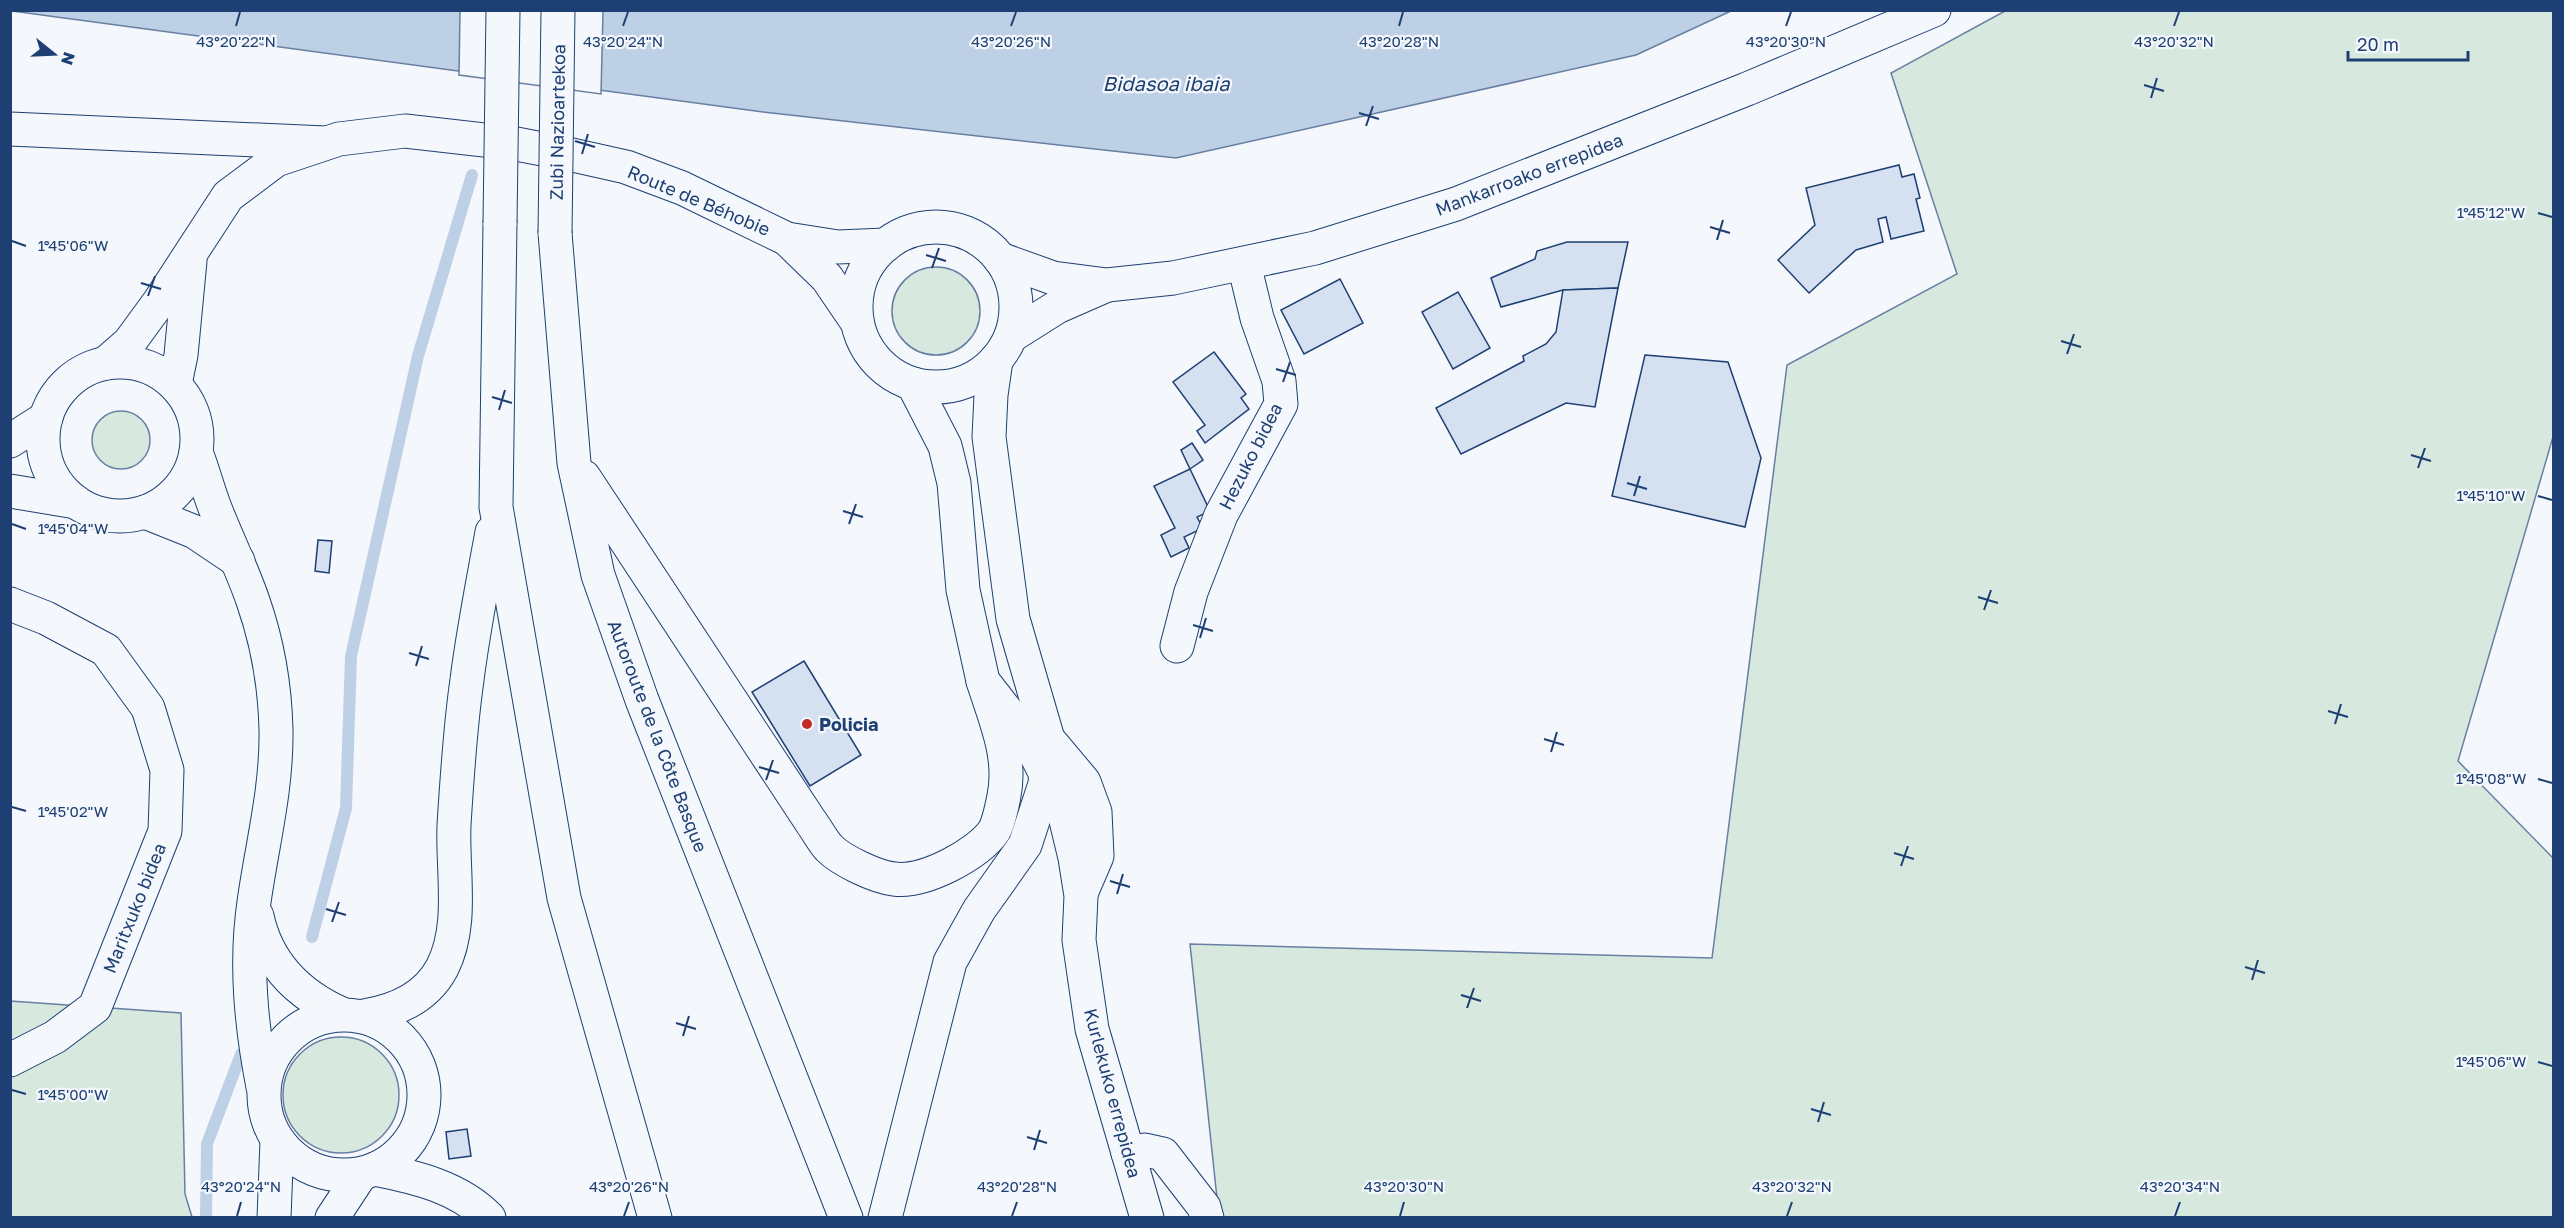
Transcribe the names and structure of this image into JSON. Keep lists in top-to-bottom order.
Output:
{
  "streets": {
    "main road": [
      "Zubi Nazioartekoa",
      "Mankarroako errepidea",
      "Route de Béhobie",
      "Hezuko bidea",
      "Autoroute de la Côte Basque",
      "Maritxuko bidea",
      "Kurlekuko errepidea"
    ]
  },
  "crossings": [
    ["Zubi Nazioartekoa", "Autoroute de la Côte Basque"],
    ["Mankarroako errepidea", "Route de Béhobie"],
    ["Mankarroako errepidea", "Hezuko bidea"]
  ],
  "water": ["Bidasoa ibaia"],
  "places": ["Policia"],
  "scale_bar": "20 m",
  "north": "right",
  "coordinates": [
    "43°20'22\"N",
    "43°20'24\"N",
    "43°20'26\"N",
    "43°20'28\"N",
    "43°20'30\"N",
    "43°20'32\"N",
    "1°45'12\"W",
    "1°45'06\"W",
    "1°45'10\"W",
    "1°45'04\"W",
    "1°45'08\"W",
    "1°45'02\"W",
    "1°45'00\"W",
    "43°20'34\"N"
  ]
}
